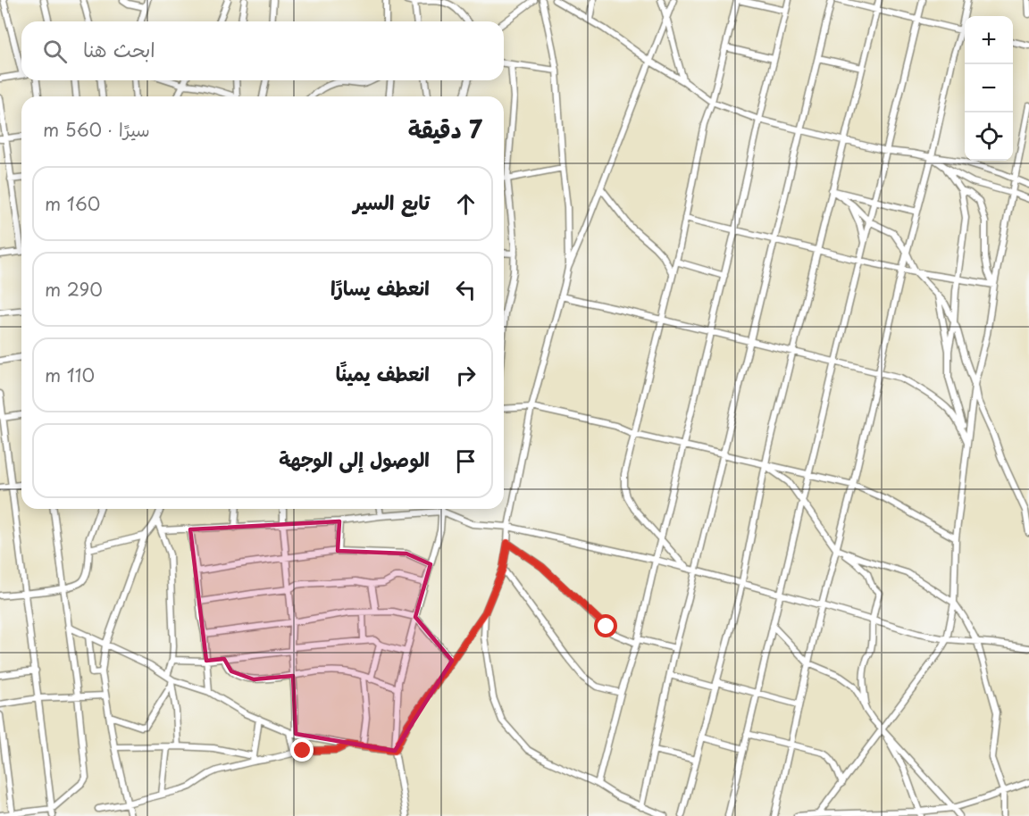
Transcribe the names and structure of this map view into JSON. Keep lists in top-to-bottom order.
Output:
{
  "page": {
    "map_buttons": ["+", "−"],
    "search": "ابحث هنا",
    "heading": ["7 دقيقة", "سيرًا · 560 m"],
    "list": [
      ["تابع السير", "160 m"],
      ["انعطف يسارًا", "290 m"],
      ["انعطف يمينًا", "110 m"],
      "الوصول إلى الوجهة"
    ]
  }
}
